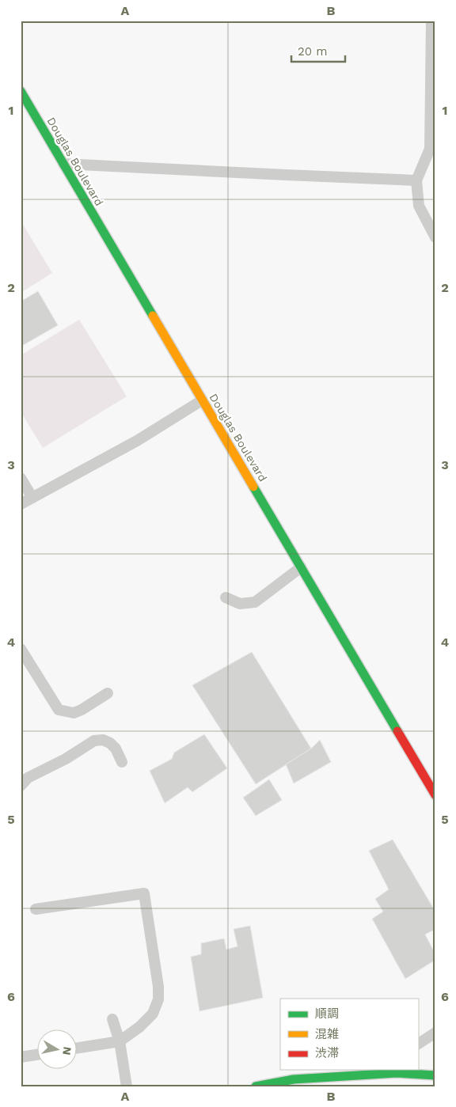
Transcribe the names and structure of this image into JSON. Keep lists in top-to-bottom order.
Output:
{
  "streets": {
    "street": ["Douglas Boulevard"]
  },
  "legend": ["順調", "混雑", "渋滞"],
  "scale_bar": "20 m",
  "north": "right",
  "grid": {
    "columns": ["A", "B"],
    "rows": [
      "1",
      "2",
      "3",
      "4",
      "5",
      "6"
    ]
  }
}
